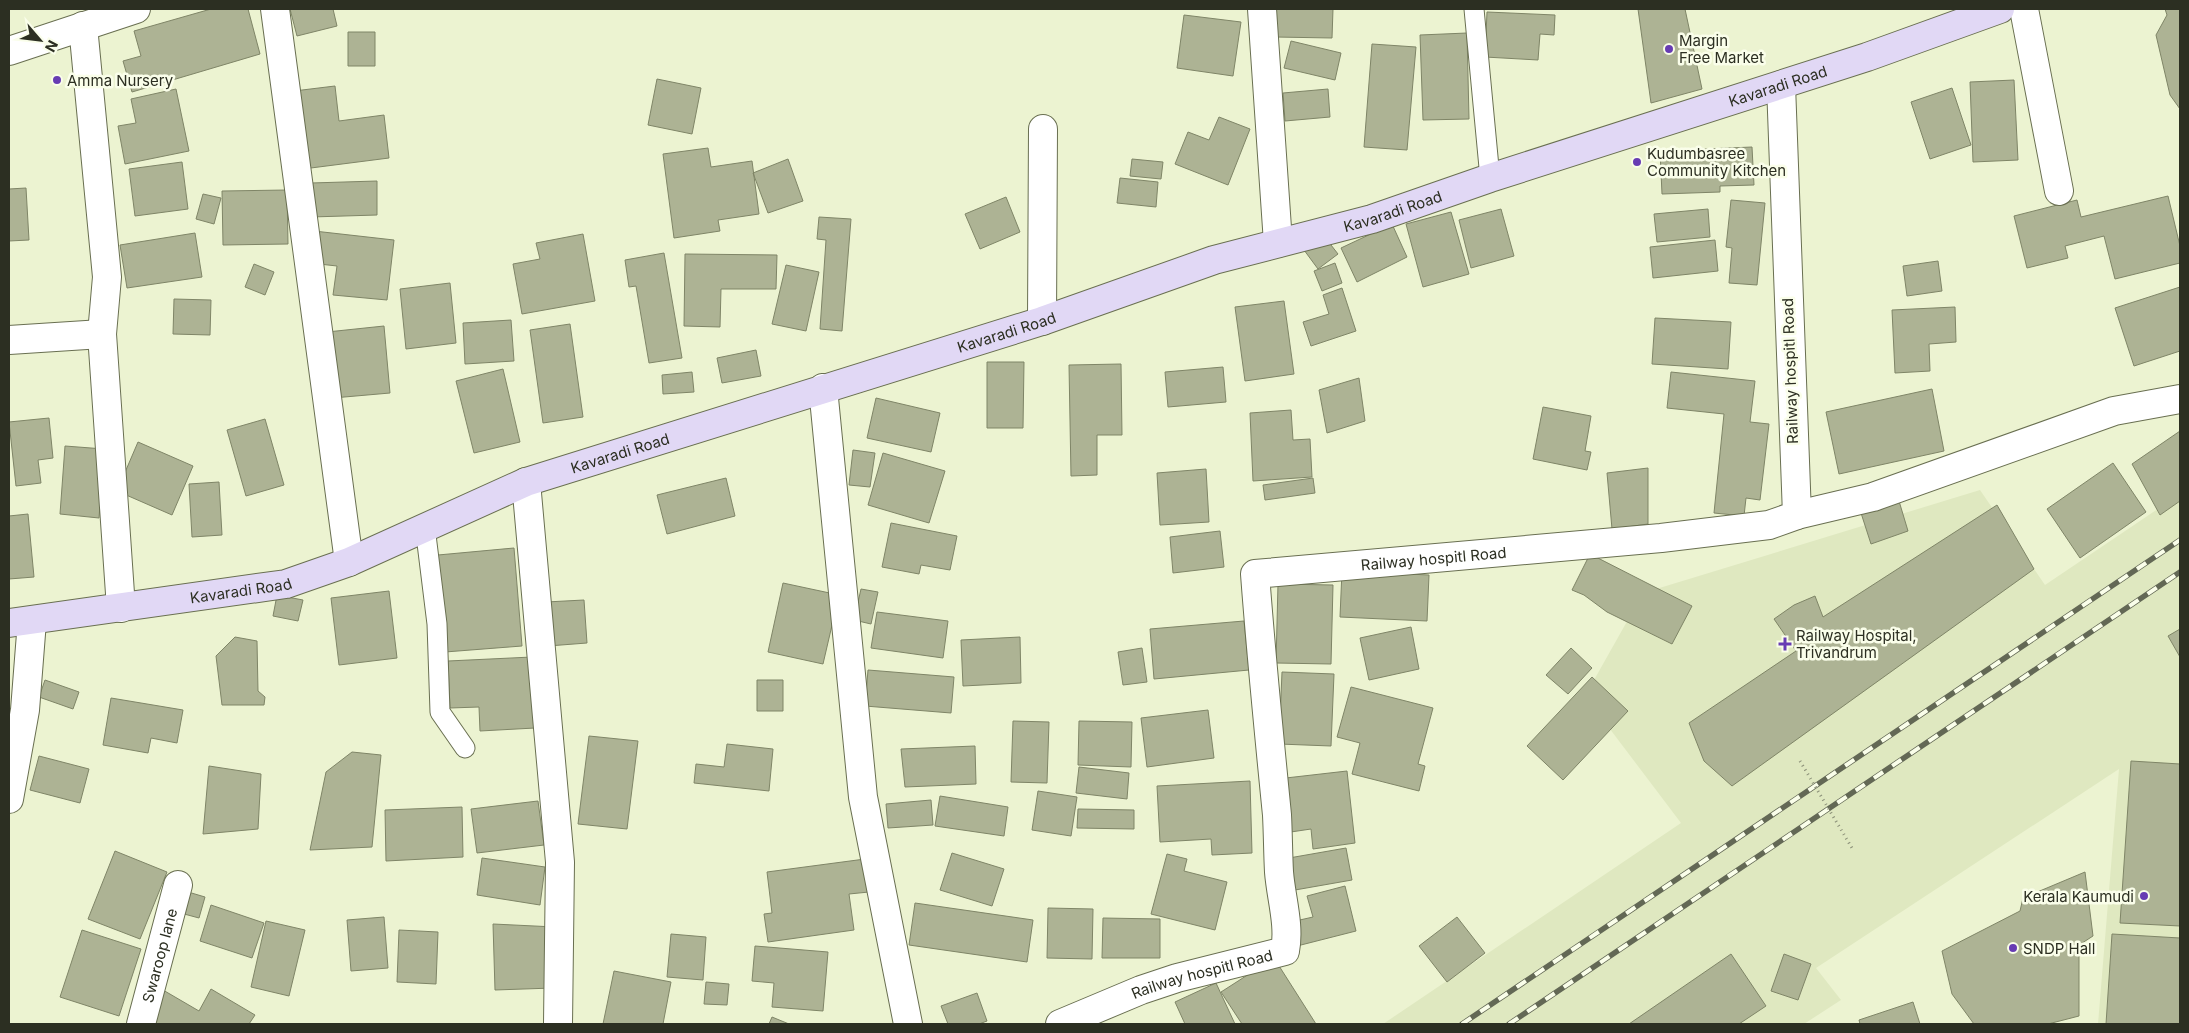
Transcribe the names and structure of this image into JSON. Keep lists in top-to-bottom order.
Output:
{
  "streets": {
    "main road": ["Kavaradi Road"],
    "street": ["Railway hospitl Road", "Swaroop lane"]
  },
  "crossings": [
    ["Kavaradi Road", "Railway hospitl Road"]
  ],
  "places": {
    "other": [
      "Margin Free Market",
      "Amma Nursery",
      "Kudumbasree Community Kitchen",
      "Kerala Kaumudi",
      "SNDP Hall"
    ],
    "health": ["Railway Hospital, Trivandrum"]
  },
  "north": "bottom right"
}
